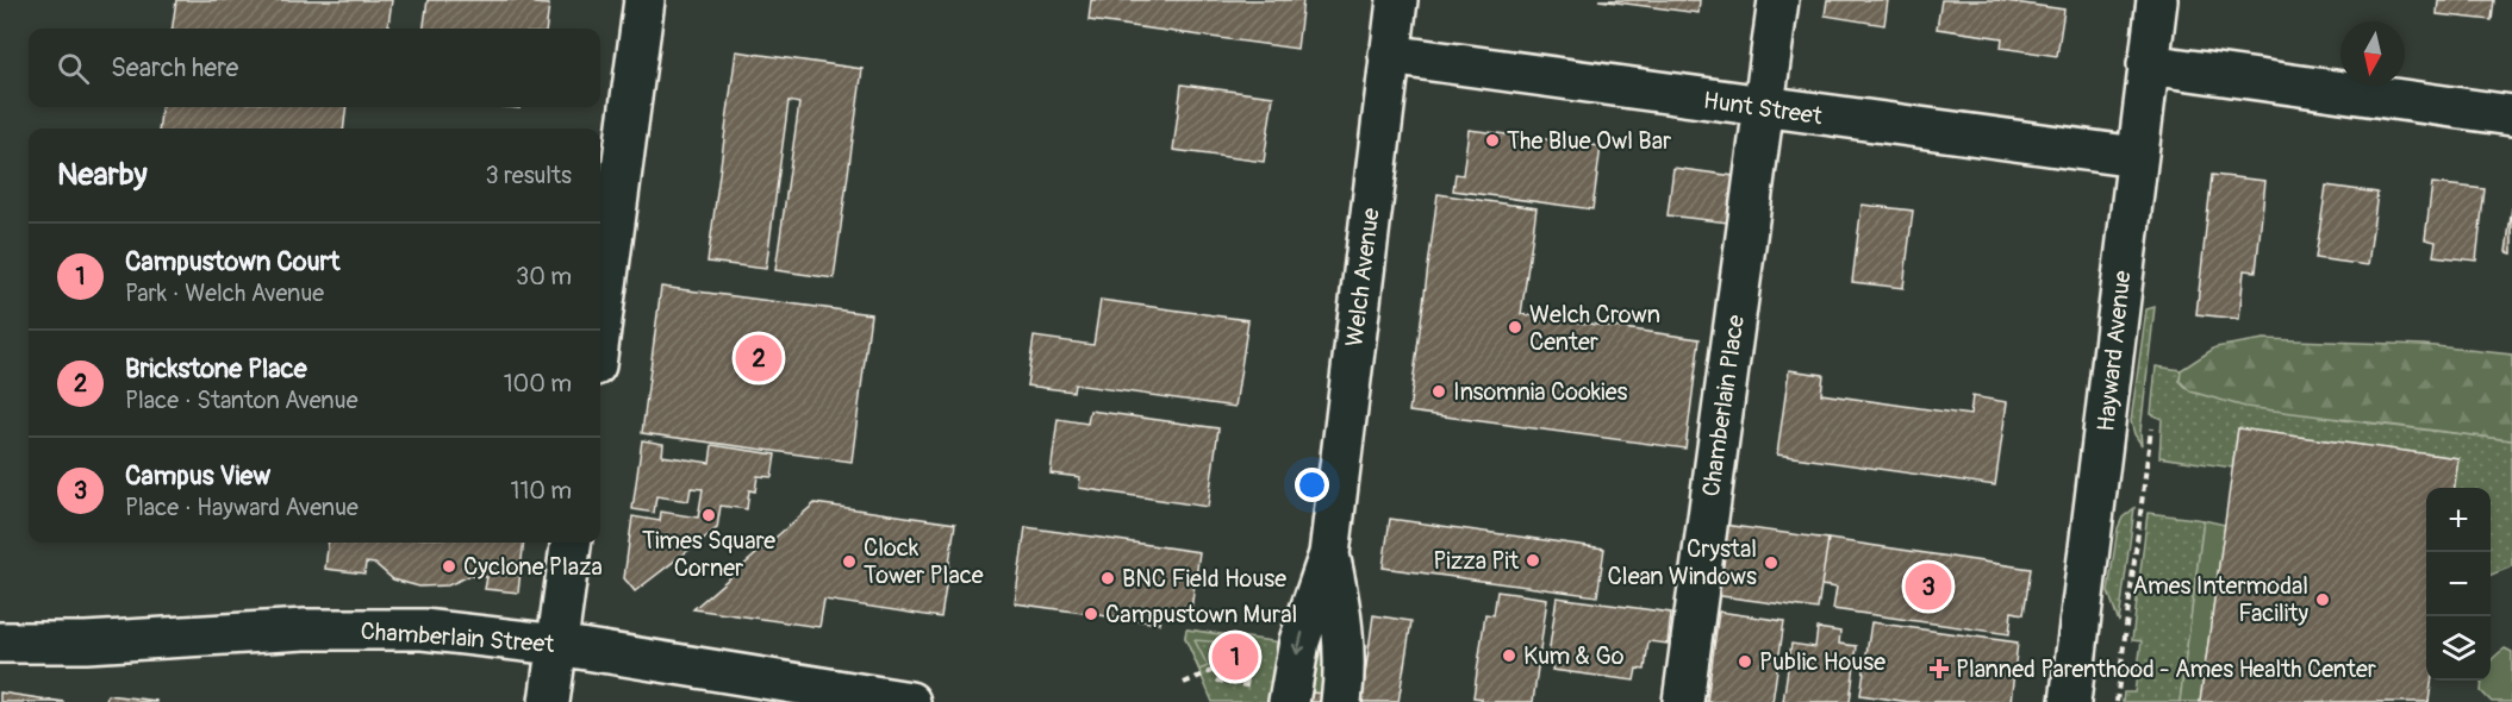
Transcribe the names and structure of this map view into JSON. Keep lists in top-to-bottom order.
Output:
{
  "streets": {
    "street": [
      "Hunt Street",
      "Welch Avenue",
      "Hayward Avenue",
      "Chamberlain Place",
      "Chamberlain Street"
    ]
  },
  "crossings": [
    ["Hunt Street", "Welch Avenue"],
    ["Hunt Street", "Hayward Avenue"],
    ["Hunt Street", "Chamberlain Place"]
  ],
  "places": {
    "other": [
      "The Blue Owl Bar",
      "Welch Crown Center",
      "Insomnia Cookies",
      "Times Square Corner",
      "Pizza Pit",
      "Clock Tower Place",
      "Crystal Clean Windows",
      "Cyclone Plaza",
      "BNC Field House",
      "Ames Intermodal Facility",
      "Campustown Mural",
      "Kum & Go",
      "Public House"
    ],
    "health": ["Planned Parenthood - Ames Health Center"]
  },
  "north": "bottom",
  "page": {
    "search": "Search here",
    "heading": ["Nearby", "3 results"],
    "list": [
      {
        "mark": "1",
        "name": "Campustown Court",
        "note": "Park · Welch Avenue",
        "value": "30 m"
      },
      {
        "mark": "2",
        "name": "Brickstone Place",
        "note": "Place · Stanton Avenue",
        "value": "100 m"
      },
      {
        "mark": "3",
        "name": "Campus View",
        "note": "Place · Hayward Avenue",
        "value": "110 m"
      }
    ],
    "pins": ["2", "3", "1"],
    "map_buttons": ["+", "−"]
  }
}
